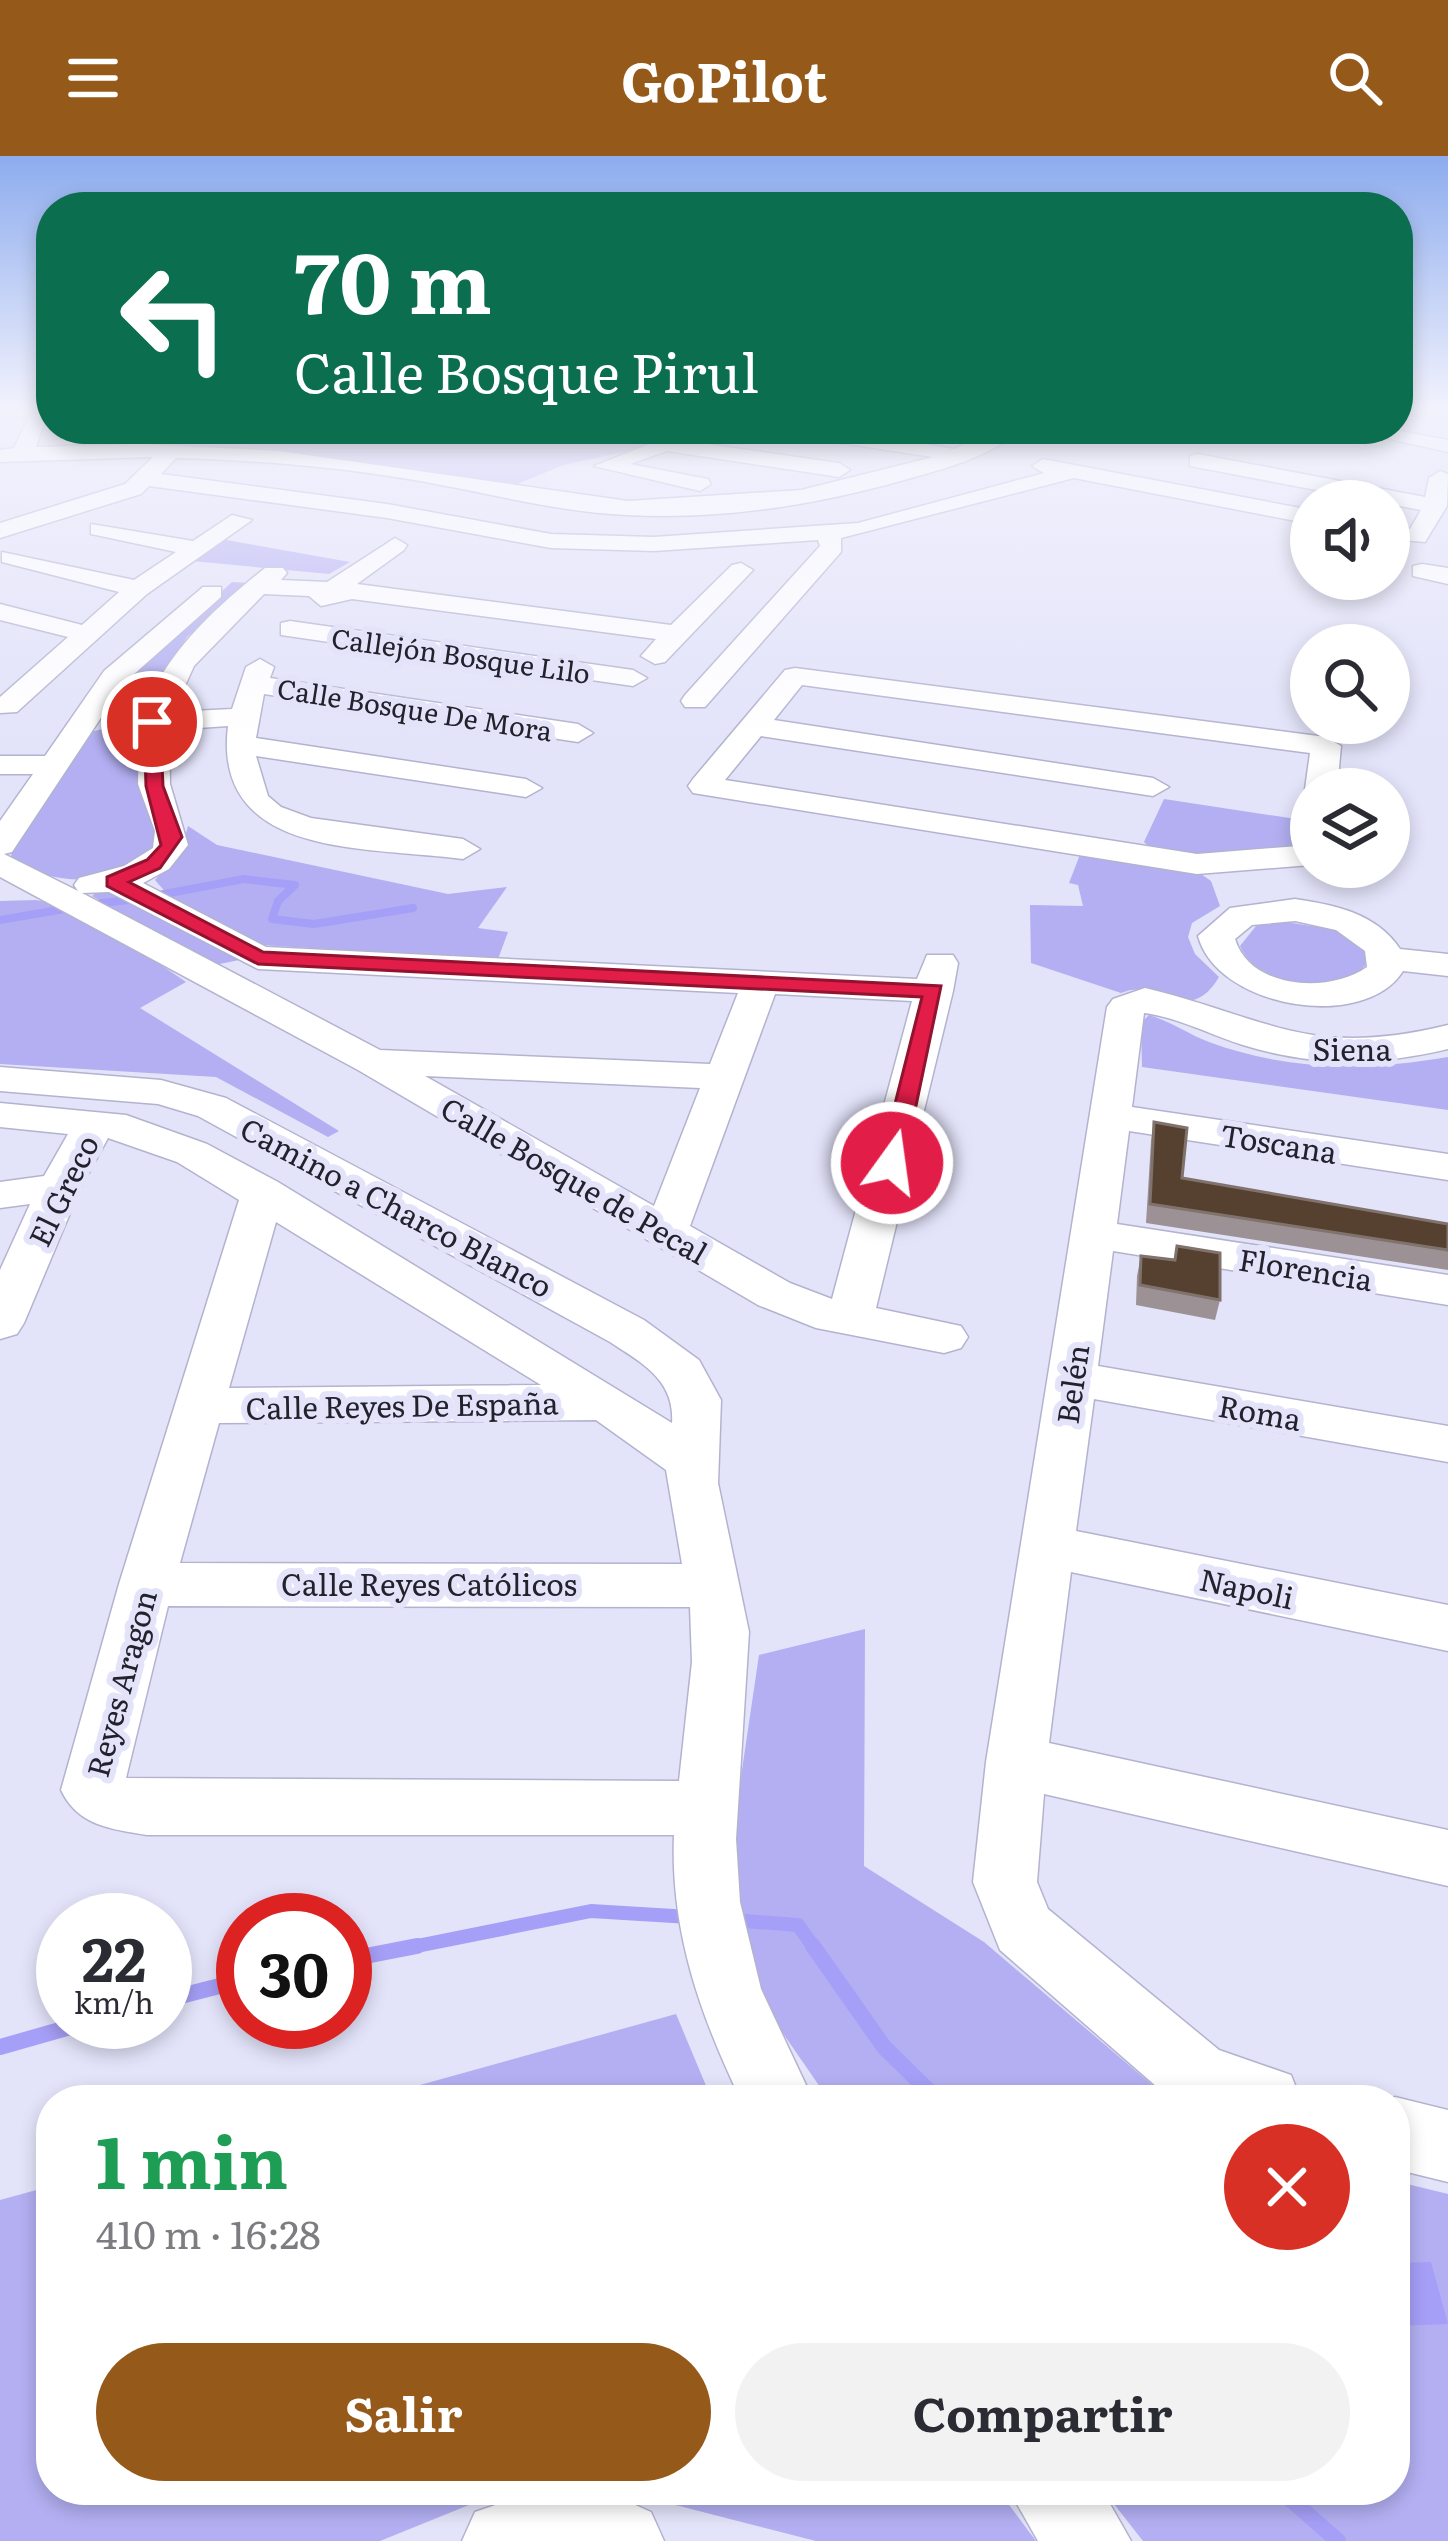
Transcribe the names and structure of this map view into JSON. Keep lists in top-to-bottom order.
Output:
{
  "streets": {
    "street": [
      "Callejón Bosque Lilo",
      "Calle Bosque De Mora",
      "Siena",
      "Toscana",
      "Calle Bosque de Pecal",
      "El Greco",
      "Camino a Charco Blanco",
      "Florencia",
      "Belén",
      "Calle Reyes De España",
      "Roma",
      "Calle Reyes Católicos",
      "Napoli",
      "Reyes Aragon"
    ]
  },
  "crossings": [
    ["Callejón Bosque Lilo", "Calle Bosque De Mora"],
    ["Siena", "Belén"],
    ["Toscana", "Belén"],
    ["El Greco", "Camino a Charco Blanco"],
    ["Camino a Charco Blanco", "Calle Reyes De España"],
    ["Camino a Charco Blanco", "Calle Reyes Católicos"],
    ["Camino a Charco Blanco", "Reyes Aragon"],
    ["Florencia", "Belén"],
    ["Belén", "Roma"],
    ["Belén", "Napoli"],
    ["Calle Reyes De España", "Reyes Aragon"],
    ["Calle Reyes Católicos", "Reyes Aragon"]
  ],
  "page": {
    "header": "GoPilot",
    "turn": ["70 m", "Calle Bosque Pirul"],
    "speed": "22 km/h",
    "limit": "30",
    "heading": ["1 min", "410 m · 16:28"],
    "buttons": ["Salir", "Compartir"]
  }
}
